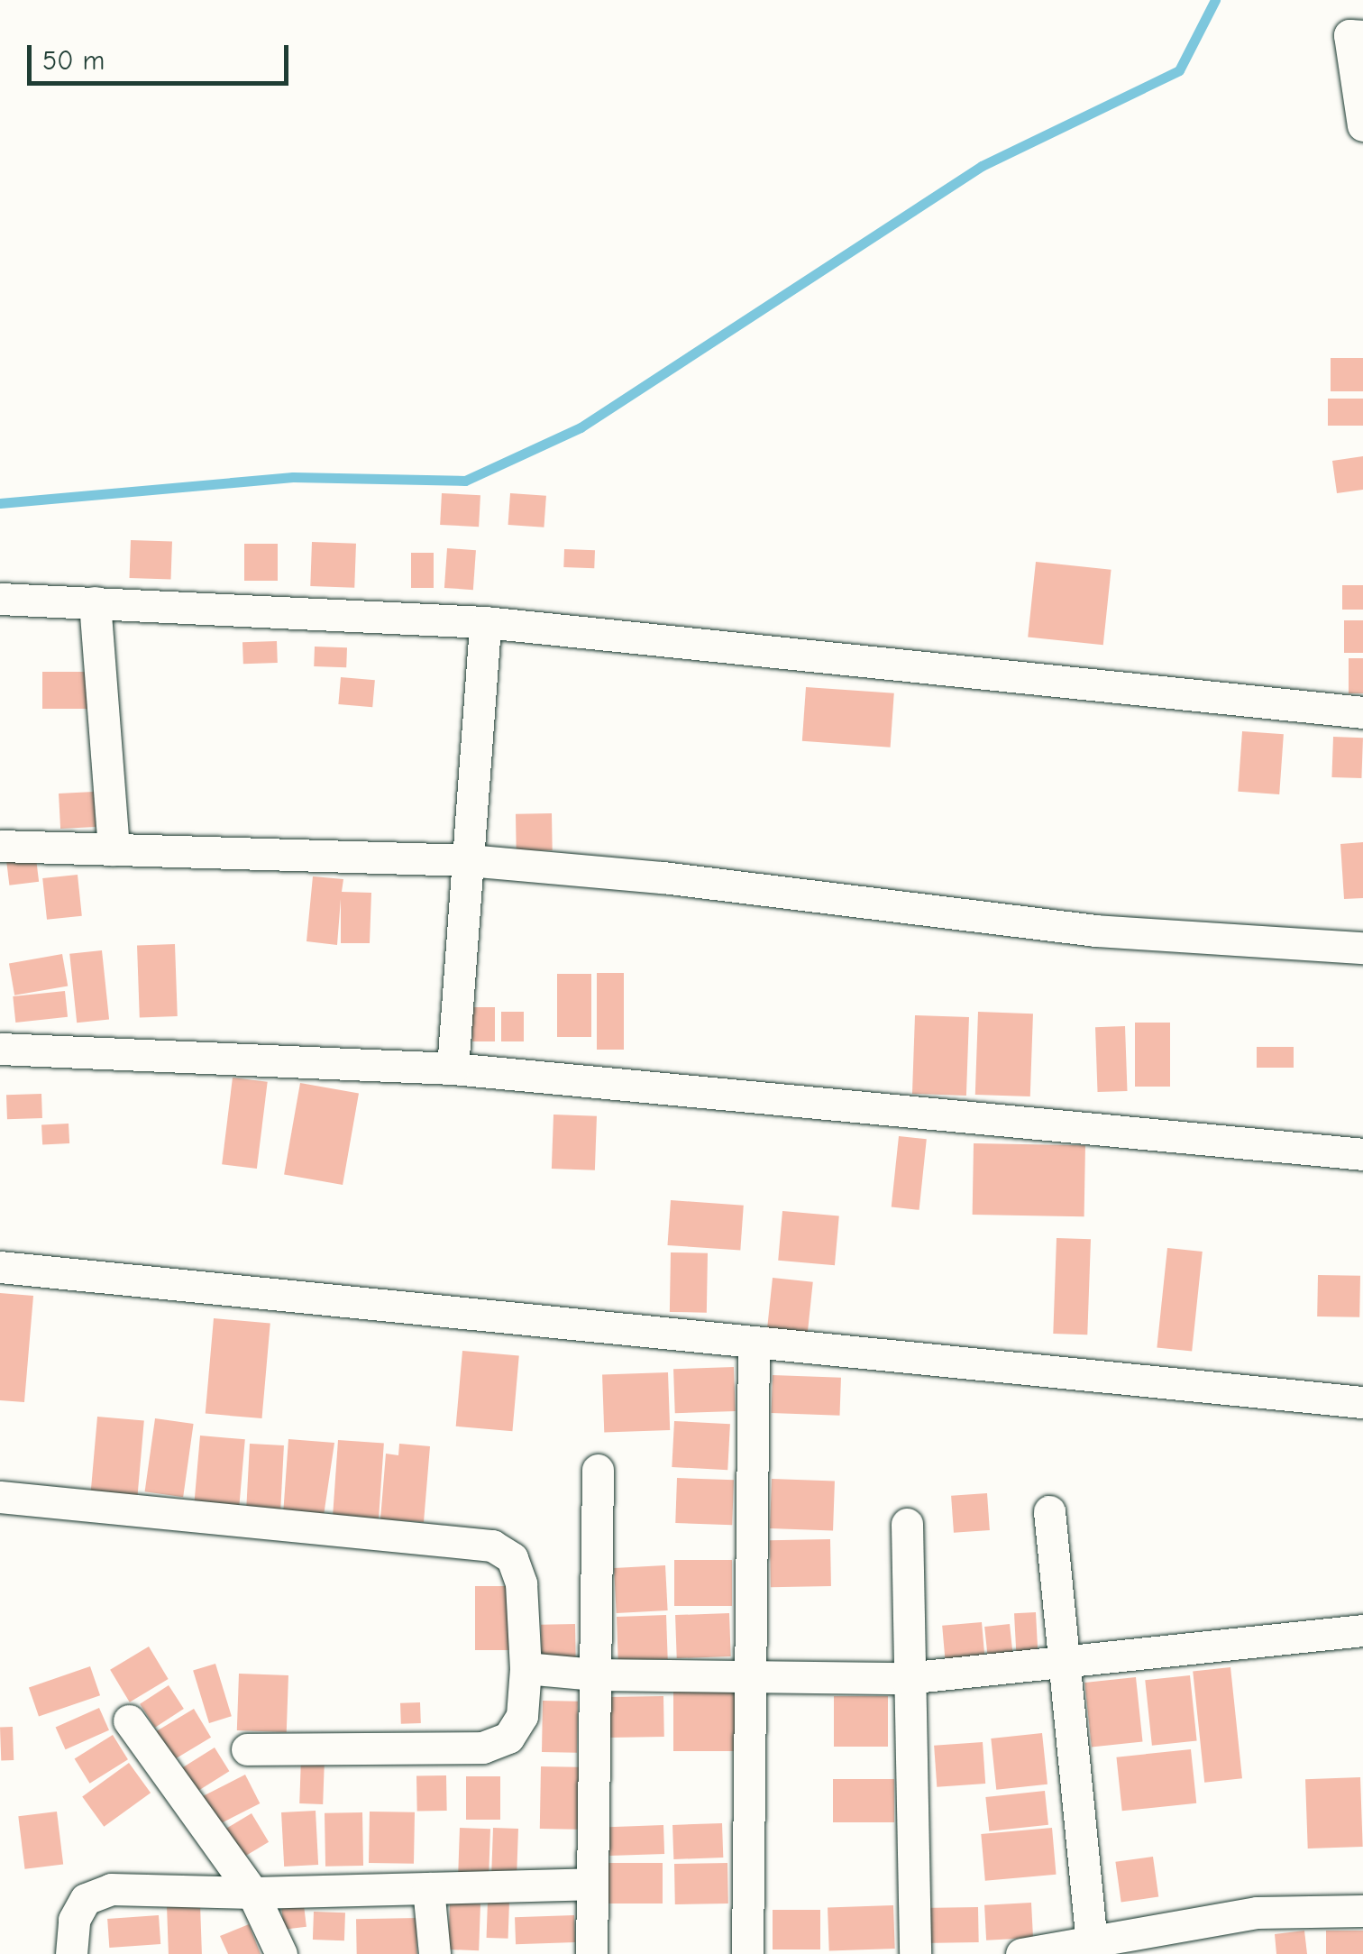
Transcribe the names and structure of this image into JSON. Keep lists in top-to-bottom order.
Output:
{
  "scale_bar": "50 m"
}
